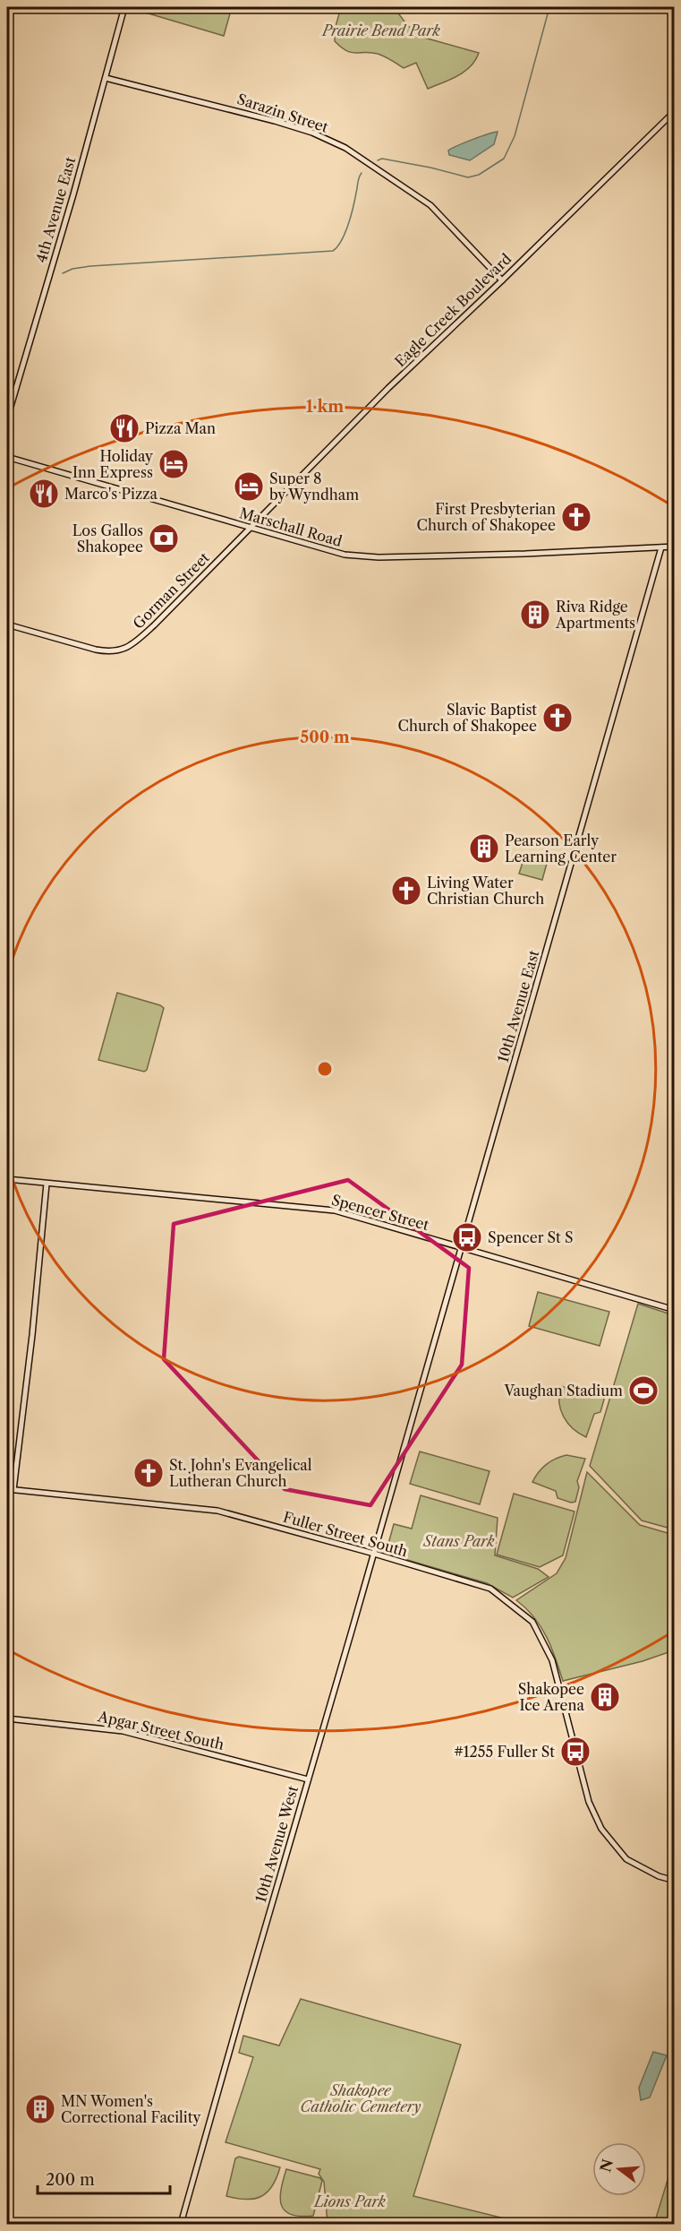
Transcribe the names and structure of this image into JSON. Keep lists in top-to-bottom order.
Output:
{
  "streets": {
    "street": [
      "Sarazin Street",
      "4th Avenue East",
      "Eagle Creek Boulevard",
      "Marschall Road",
      "Gorman Street",
      "10th Avenue East",
      "Spencer Street",
      "Fuller Street South",
      "Apgar Street South",
      "10th Avenue West"
    ]
  },
  "crossings": [
    ["Sarazin Street", "4th Avenue East"],
    ["Sarazin Street", "Eagle Creek Boulevard"],
    ["Eagle Creek Boulevard", "Marschall Road"],
    ["Eagle Creek Boulevard", "Gorman Street"],
    ["Marschall Road", "Gorman Street"],
    ["Marschall Road", "10th Avenue East"],
    ["10th Avenue East", "Spencer Street"],
    ["10th Avenue East", "10th Avenue West"],
    ["Fuller Street South", "10th Avenue West"],
    ["Apgar Street South", "10th Avenue West"]
  ],
  "parks": [
    "Prairie Bend Park",
    "Stans Park",
    "Shakopee Catholic Cemetery",
    "Lions Park"
  ],
  "places": {
    "restaurant": ["Pizza Man", "Marco's Pizza"],
    "hotel": ["Holiday Inn Express", "Super 8 by Wyndham"],
    "church": [
      "First Presbyterian Church of Shakopee",
      "Slavic Baptist Church of Shakopee",
      "Living Water Christian Church",
      "St. John's Evangelical Lutheran Church"
    ],
    "bank": ["Los Gallos Shakopee"],
    "building": [
      "Riva Ridge Apartments",
      "Pearson Early Learning Center",
      "Shakopee Ice Arena",
      "MN Women's Correctional Facility"
    ],
    "bus stop": ["Spencer St S", "#1255 Fuller St"],
    "sports": ["Vaughan Stadium"]
  },
  "scale_bar": "200 m",
  "north": "left",
  "rings": ["1 km", "500 m"]
}
